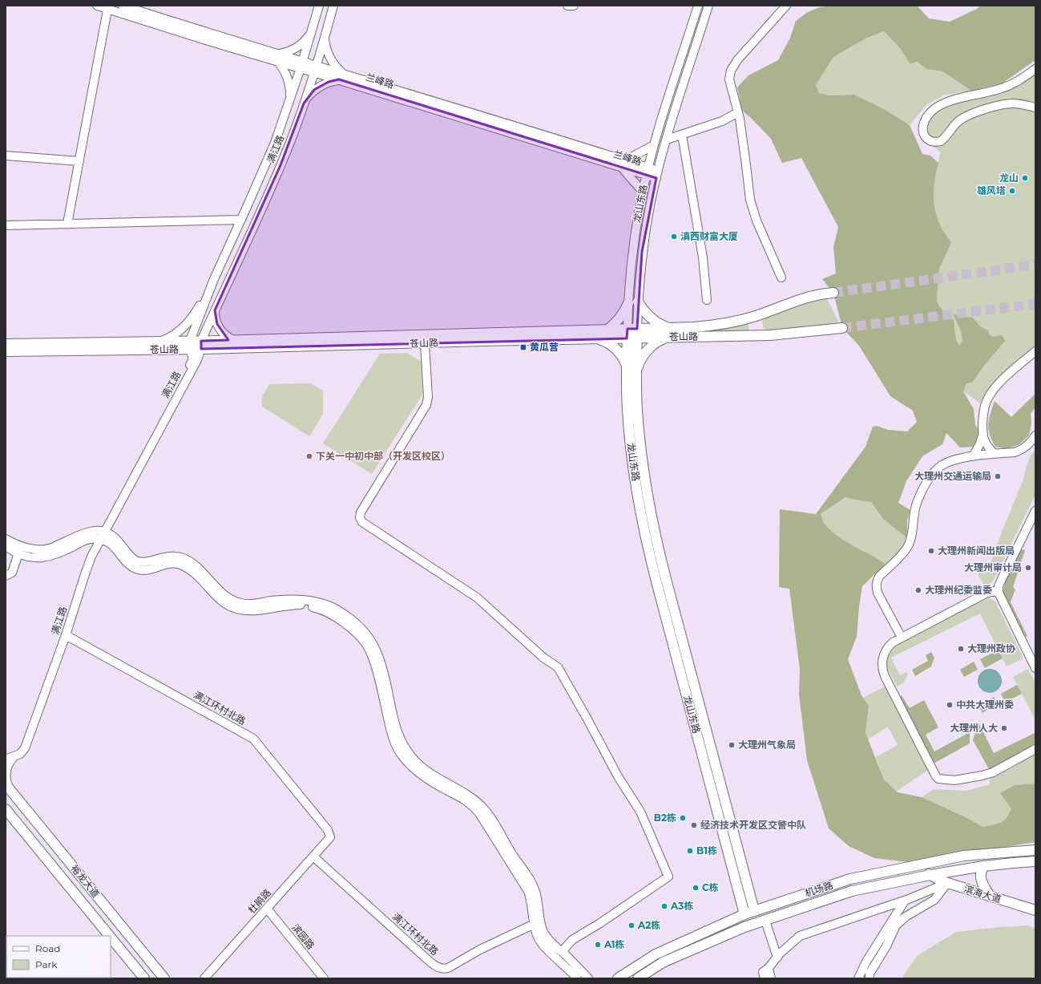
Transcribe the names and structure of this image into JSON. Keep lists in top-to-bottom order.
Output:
{
  "streets": {
    "main road": [
      "龙山东路",
      "苍山路",
      "裕龙大道",
      "机场路",
      "滨海大道"
    ],
    "street": [
      "兰峰路",
      "满江路",
      "满江环村北路",
      "杜鹃路",
      "滨园路"
    ]
  },
  "crossings": [
    ["兰峰路", "满江路"],
    ["兰峰路", "龙山东路"],
    ["满江路", "苍山路"],
    ["满江路", "满江环村北路"],
    ["龙山东路", "苍山路"],
    ["龙山东路", "机场路"],
    ["满江环村北路", "杜鹃路"],
    ["机场路", "滨海大道"],
    ["杜鹃路", "滨园路"]
  ],
  "places": {
    "other": [
      "龙山",
      "雄风塔",
      "滇西财富大厦",
      "下关一中初中部（开发区校区）",
      "大理州交通运输局",
      "大理州新闻出版局",
      "大理州审计局",
      "大理州纪委监委",
      "大理州政协",
      "中共大理州委",
      "大理州人大",
      "大理州气象局",
      "B2栋",
      "经济技术开发区交警中队",
      "B1栋",
      "C栋",
      "A3栋",
      "A2栋",
      "A1栋"
    ],
    "transit": ["黄瓜营"]
  },
  "legend": ["Road", "Park"]
}
